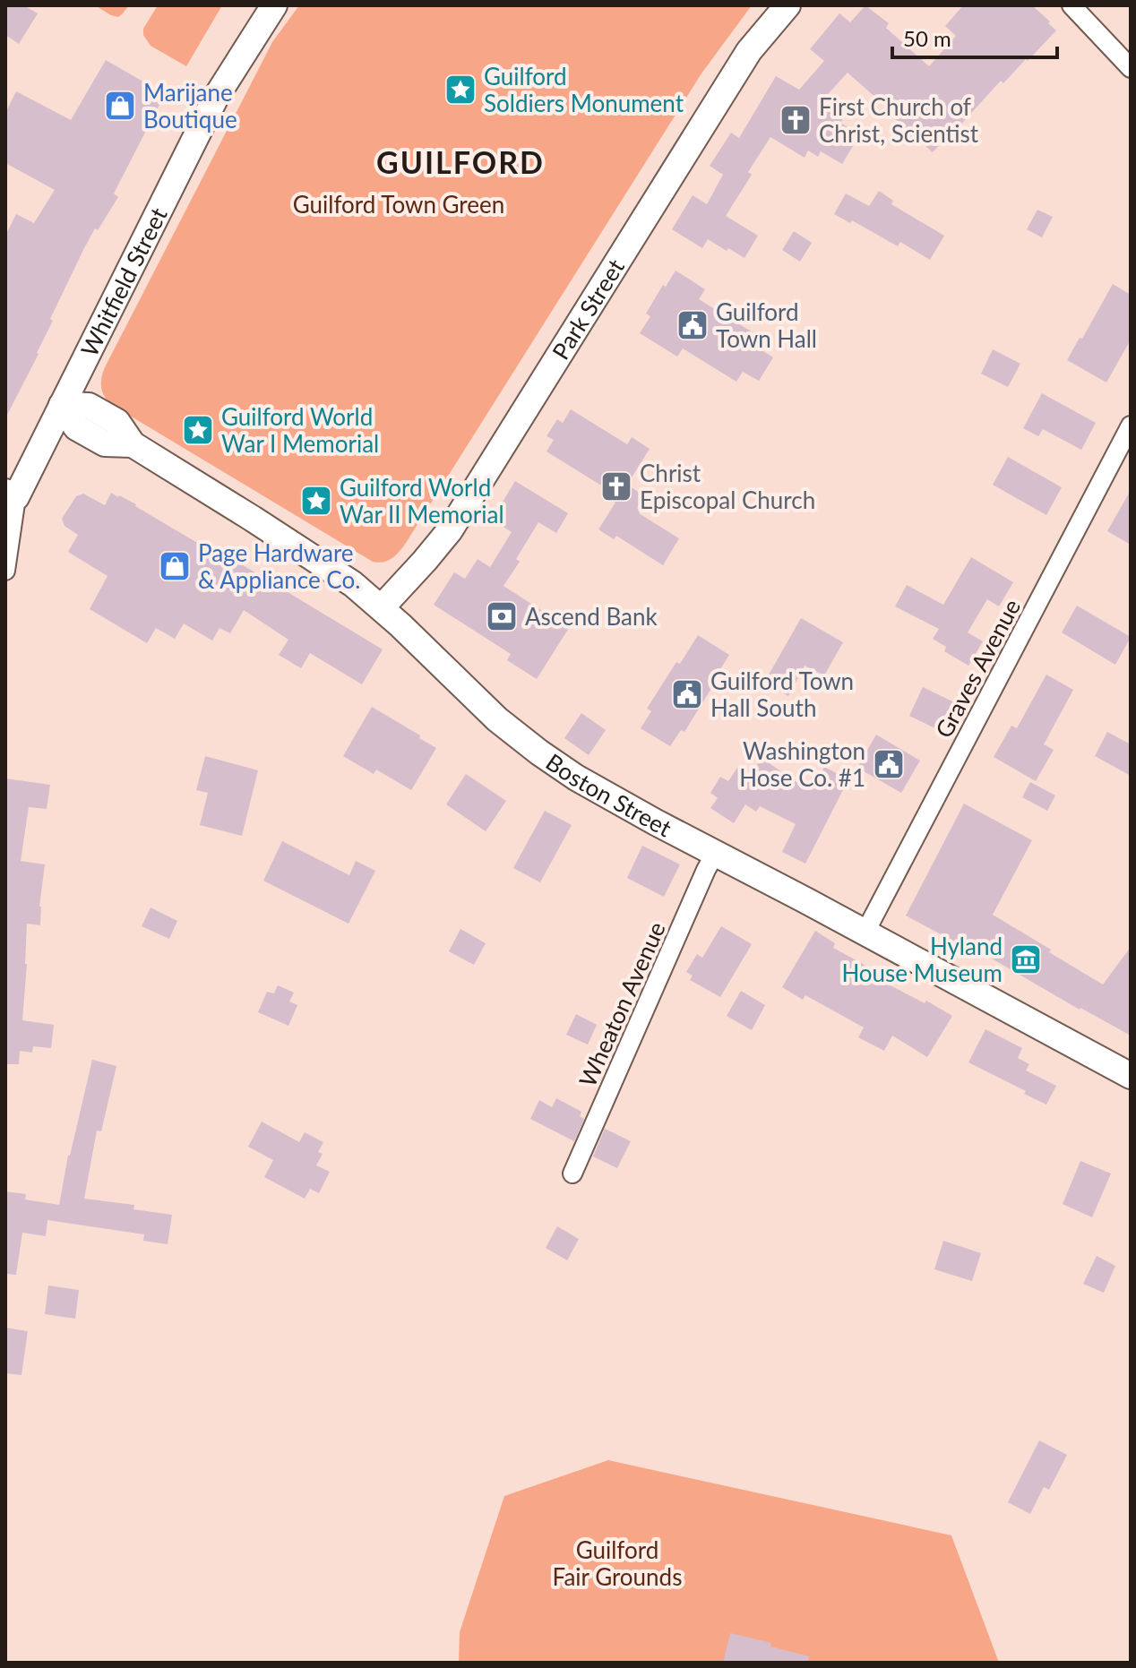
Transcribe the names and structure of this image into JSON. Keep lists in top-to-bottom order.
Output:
{
  "streets": {
    "main road": ["Whitfield Street", "Park Street", "Boston Street"],
    "street": ["Graves Avenue", "Wheaton Avenue"]
  },
  "crossings": [
    ["Whitfield Street", "Boston Street"],
    ["Park Street", "Boston Street"],
    ["Graves Avenue", "Boston Street"],
    ["Boston Street", "Wheaton Avenue"]
  ],
  "districts": ["GUILFORD"],
  "parks": ["Guilford Town Green", "Guilford Fair Grounds"],
  "places": {
    "place": ["Guilford Soldiers Monument", "Guilford World War I Memorial", "Guilford World War II Memorial"],
    "shop": ["Marijane Boutique", "Page Hardware & Appliance Co."],
    "church": ["First Church of Christ, Scientist", "Christ Episcopal Church"],
    "public building": ["Guilford Town Hall", "Guilford Town Hall South", "Washington Hose Co. #1"],
    "bank": ["Ascend Bank"],
    "museum": ["Hyland House Museum"]
  },
  "scale_bar": "50 m"
}
